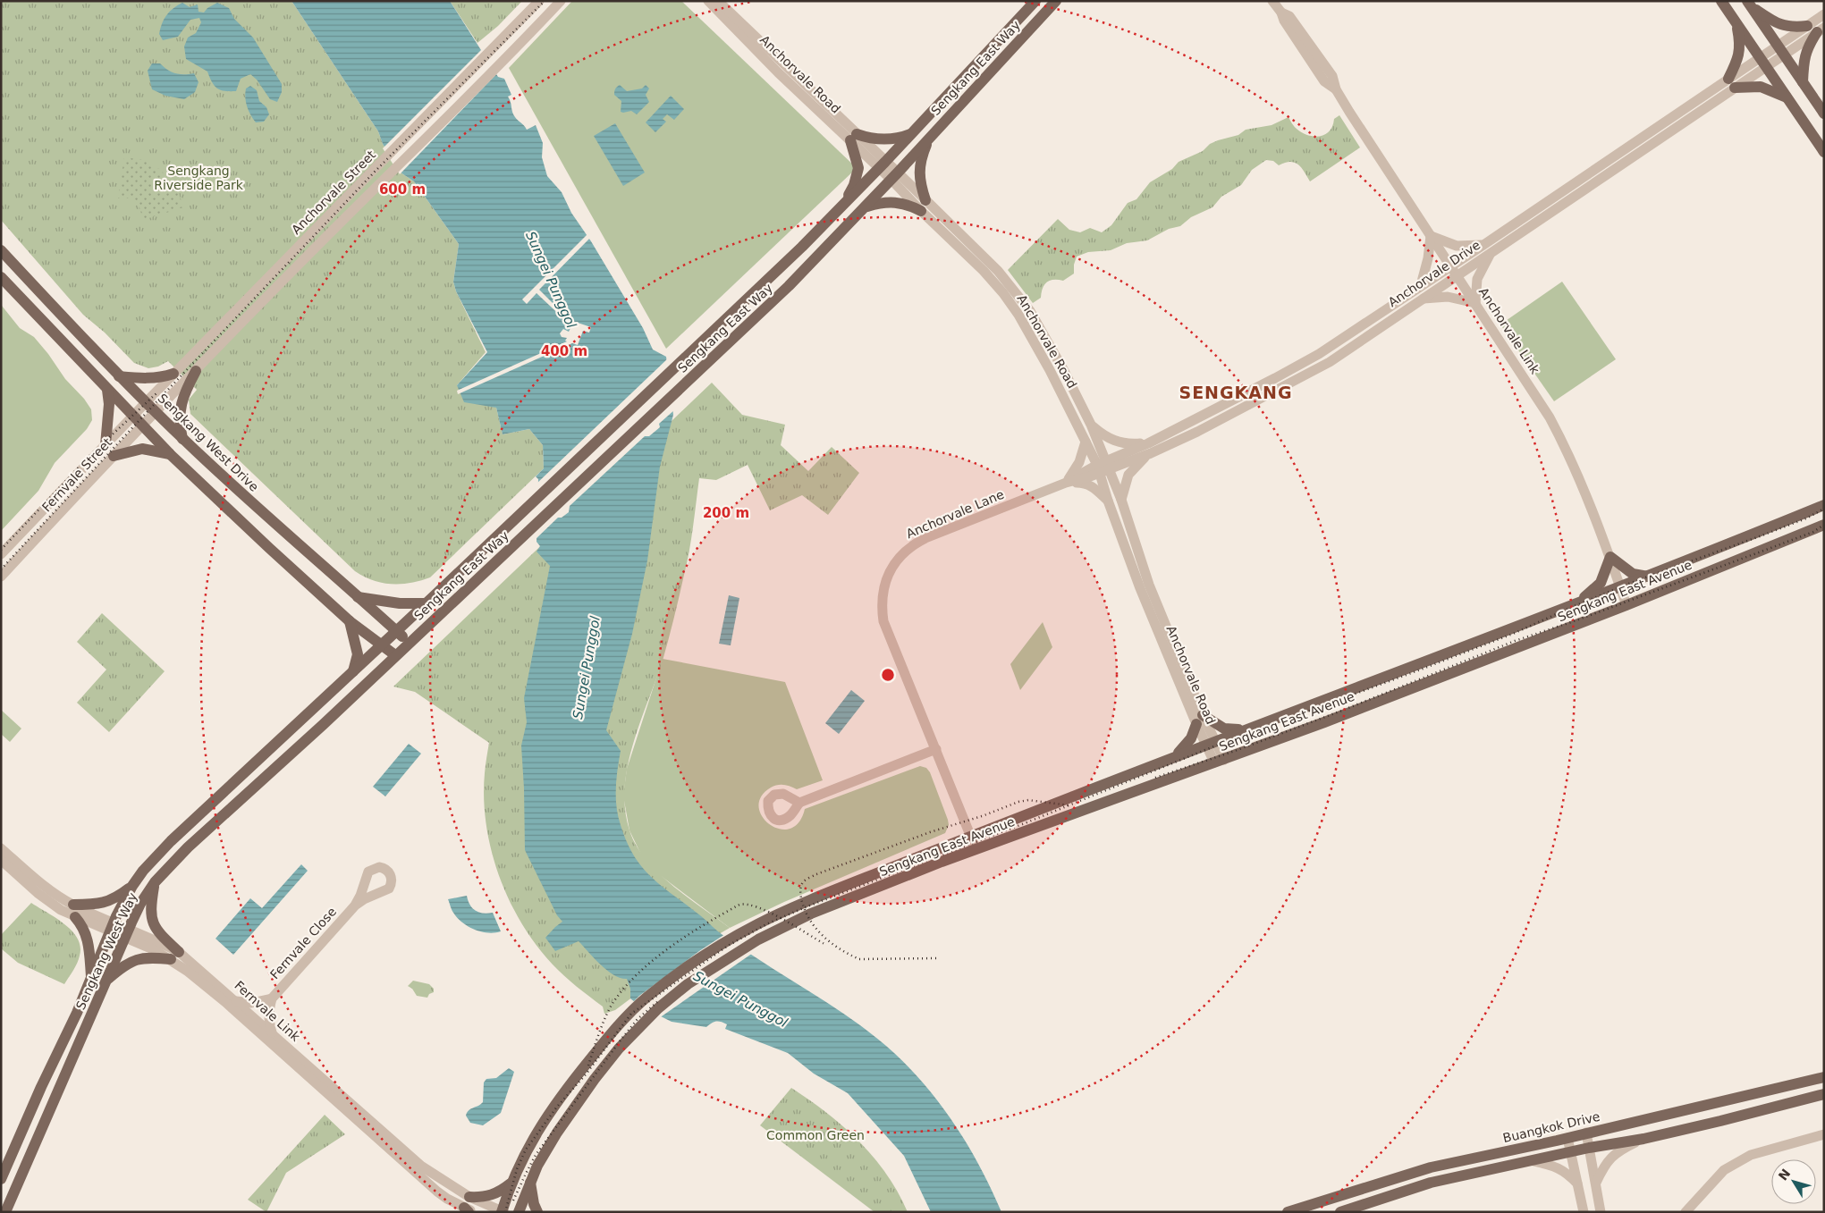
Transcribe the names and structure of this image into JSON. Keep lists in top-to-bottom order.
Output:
{
  "streets": {
    "main road": [
      "Sengkang East Way",
      "Sengkang West Drive",
      "Sengkang East Avenue",
      "Sengkang West Way",
      "Buangkok Drive"
    ],
    "street": [
      "Anchorvale Road",
      "Anchorvale Street",
      "Anchorvale Drive",
      "Anchorvale Link",
      "Fernvale Street",
      "Anchorvale Lane",
      "Fernvale Close",
      "Fernvale Link"
    ]
  },
  "crossings": [
    ["Sengkang East Way", "Anchorvale Road"],
    ["Sengkang East Way", "Sengkang West Drive"],
    ["Sengkang East Way", "Sengkang West Way"],
    ["Anchorvale Road", "Anchorvale Drive"],
    ["Anchorvale Road", "Anchorvale Lane"],
    ["Anchorvale Road", "Sengkang East Avenue"],
    ["Anchorvale Street", "Sengkang West Drive"],
    ["Anchorvale Street", "Fernvale Street"],
    ["Anchorvale Drive", "Anchorvale Link"],
    ["Anchorvale Drive", "Anchorvale Lane"],
    ["Anchorvale Link", "Sengkang East Avenue"],
    ["Sengkang West Drive", "Fernvale Street"],
    ["Anchorvale Lane", "Sengkang East Avenue"],
    ["Sengkang East Avenue", "Fernvale Link"],
    ["Fernvale Close", "Fernvale Link"],
    ["Sengkang West Way", "Fernvale Link"]
  ],
  "districts": ["SENGKANG"],
  "water": ["Sungei Punggol"],
  "parks": ["Sengkang Riverside Park", "Common Green"],
  "north": "top left",
  "rings": ["600 m", "400 m", "200 m"]
}
